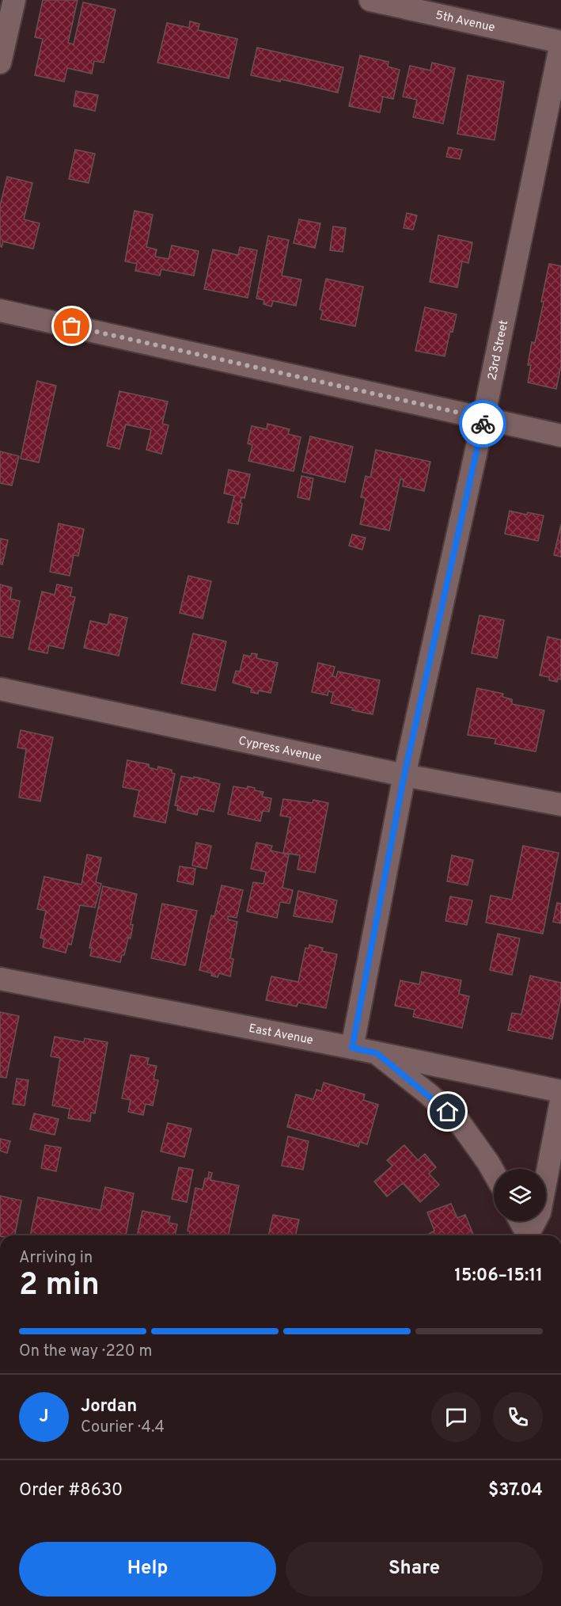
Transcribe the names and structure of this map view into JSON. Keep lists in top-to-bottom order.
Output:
{
  "streets": {
    "street": [
      "5th Avenue",
      "23rd Street",
      "Cypress Avenue",
      "East Avenue"
    ]
  },
  "crossings": [
    ["5th Avenue", "23rd Street"],
    ["23rd Street", "Cypress Avenue"],
    ["23rd Street", "East Avenue"]
  ],
  "page": {
    "heading": ["2 min", "Arriving in", "15:06–15:11"],
    "panel": [
      "Jordan",
      "Courier · 4.4",
      "Order #8630",
      "$37.04"
    ],
    "bar": "On the way · 220 m",
    "round": "J",
    "buttons": ["Help", "Share"]
  }
}
